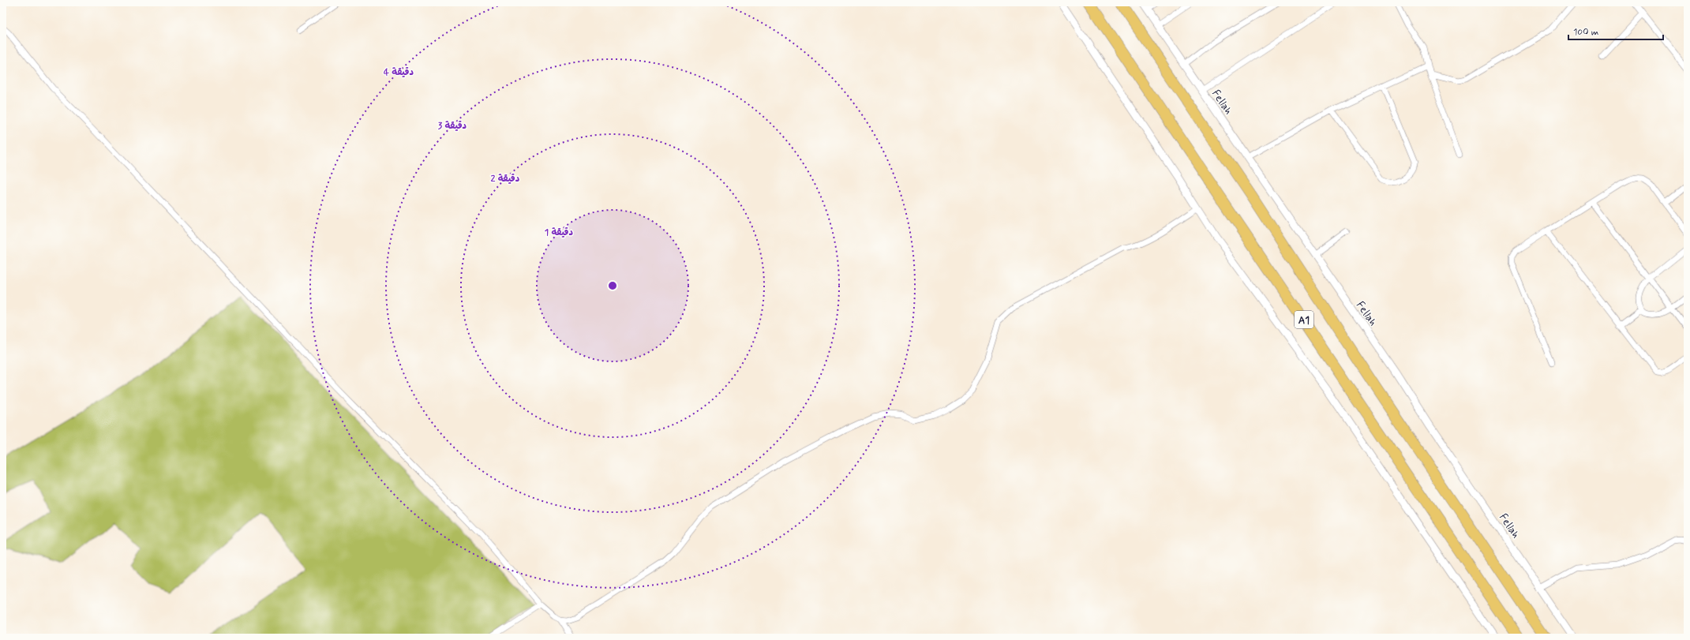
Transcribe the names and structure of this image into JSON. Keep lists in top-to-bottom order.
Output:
{
  "streets": {
    "highway": ["A1"],
    "street": ["Fellah"]
  },
  "scale_bar": "100 m",
  "rings": [
    "4 دقيقة",
    "3 دقيقة",
    "2 دقيقة",
    "1 دقيقة"
  ]
}
